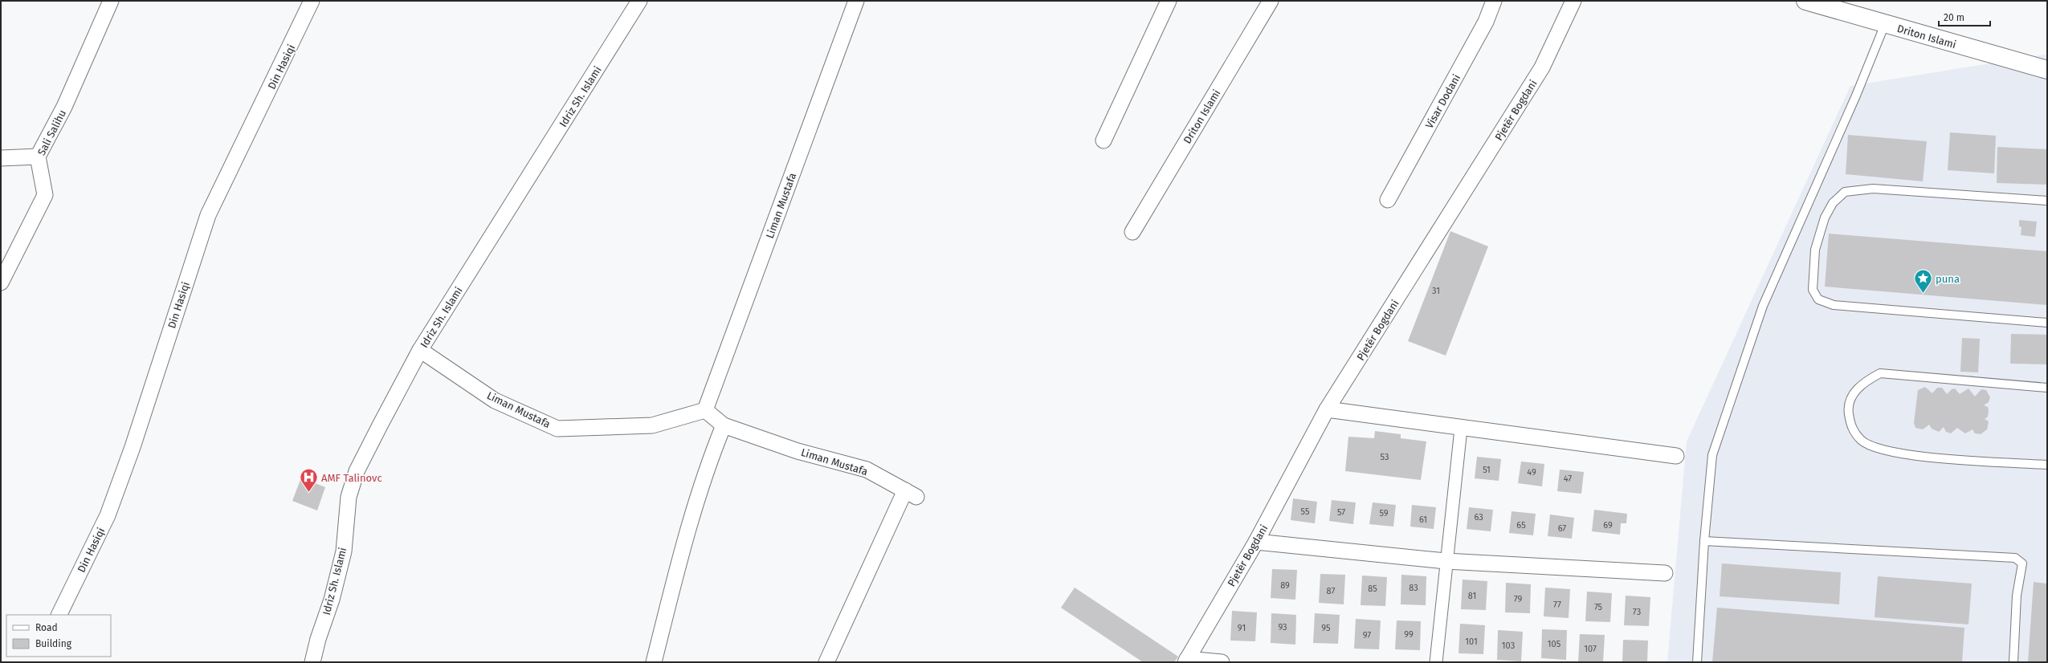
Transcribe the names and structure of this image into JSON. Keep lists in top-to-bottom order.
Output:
{
  "streets": {
    "street": [
      "Driton Islami",
      "Din Hasiqi",
      "Idriz Sh. Islami",
      "Visar Dodani",
      "Pjetër Bogdani",
      "Sali Salihu",
      "Liman Mustafa"
    ]
  },
  "crossings": [
    ["Idriz Sh. Islami", "Liman Mustafa"]
  ],
  "places": {
    "place": ["puna"],
    "hospital": ["AMF Talinovc"]
  },
  "house_numbers": [
    "31",
    "53",
    "51",
    "49",
    "47",
    "55",
    "57",
    "59",
    "63",
    "61",
    "65",
    "69",
    "67",
    "89",
    "83",
    "85",
    "87",
    "81",
    "79",
    "77",
    "75",
    "73",
    "93",
    "91",
    "95",
    "99",
    "97",
    "101",
    "105",
    "103",
    "107"
  ],
  "legend": ["Road", "Building"],
  "scale_bar": "20 m"
}
